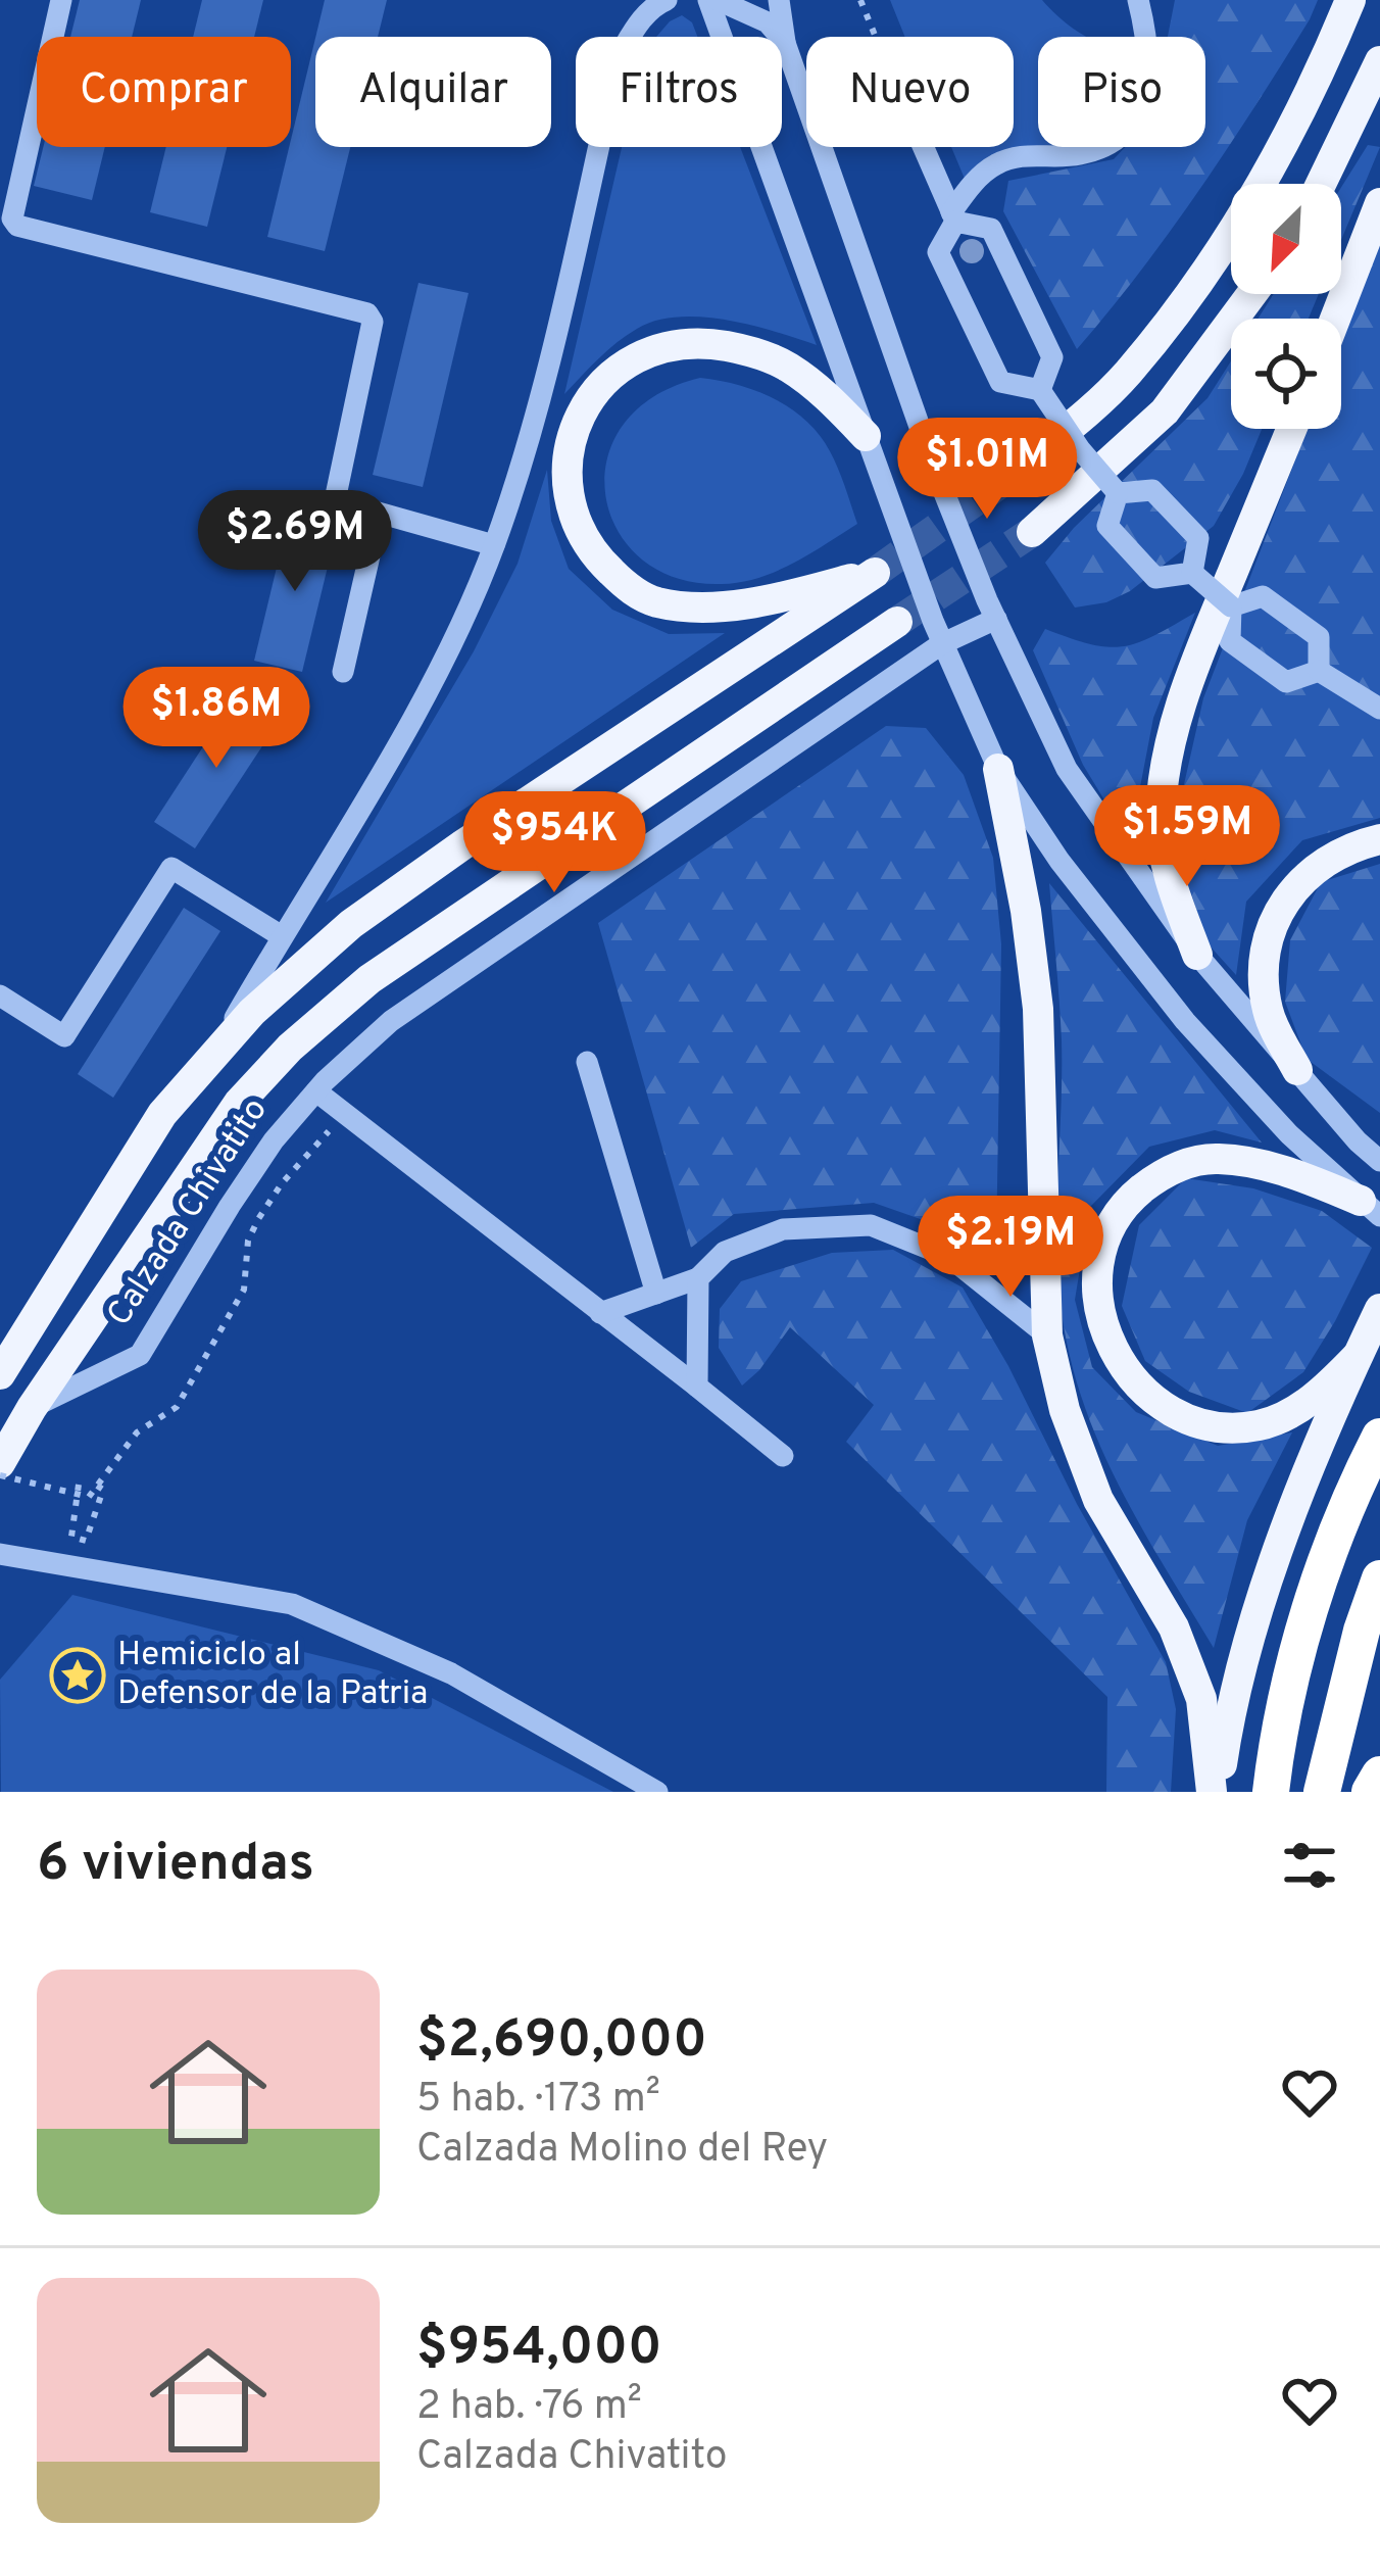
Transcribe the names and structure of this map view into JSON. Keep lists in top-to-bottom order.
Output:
{
  "streets": {
    "main road": ["Calzada Chivatito"]
  },
  "places": {
    "place": ["Hemiciclo al Defensor de la Patria"]
  },
  "north": "bottom left",
  "page": {
    "chip": [
      "Comprar",
      "Alquilar",
      "Filtros",
      "Nuevo",
      "Piso"
    ],
    "price": [
      "$1.01M",
      "$2.69M",
      "$1.86M",
      "$1.59M",
      "$954K",
      "$2.19M"
    ],
    "heading": "6 viviendas",
    "list": [
      {
        "name": "$2,690,000",
        "note": "5 hab. · 173 m² · Calzada Molino del Rey"
      },
      {
        "name": "$954,000",
        "note": "2 hab. · 76 m² · Calzada Chivatito"
      }
    ]
  }
}
